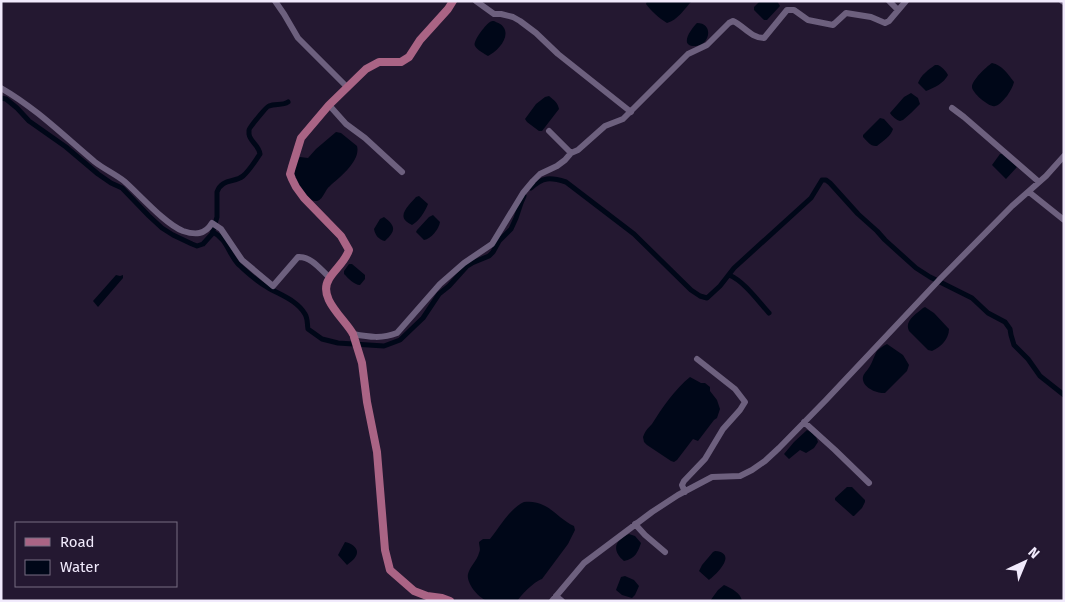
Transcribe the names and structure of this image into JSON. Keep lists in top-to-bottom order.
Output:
{
  "legend": ["Road", "Water"],
  "north": "top right"
}
